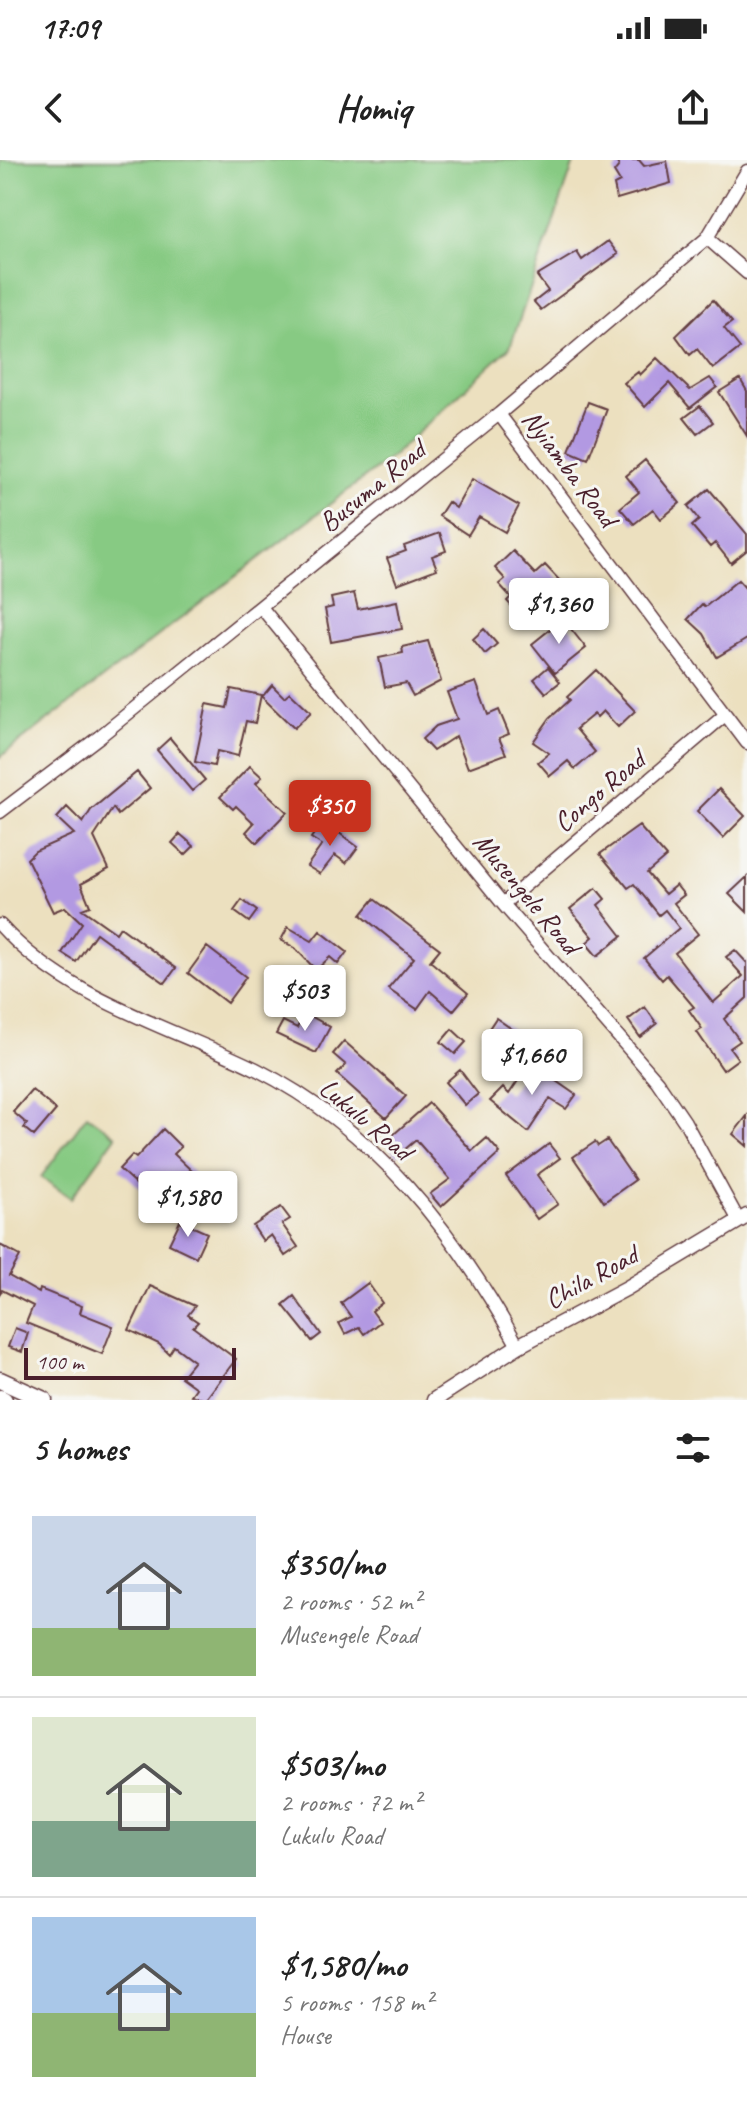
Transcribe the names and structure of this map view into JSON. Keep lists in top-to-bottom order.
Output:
{
  "streets": {
    "street": [
      "Nyiamba Road",
      "Busuma Road",
      "Congo Road",
      "Musengele Road",
      "Lukulu Road",
      "Chila Road"
    ]
  },
  "crossings": [
    ["Nyiamba Road", "Busuma Road"],
    ["Nyiamba Road", "Congo Road"],
    ["Busuma Road", "Musengele Road"],
    ["Congo Road", "Musengele Road"],
    ["Musengele Road", "Chila Road"],
    ["Lukulu Road", "Chila Road"]
  ],
  "scale_bar": "100 m",
  "page": {
    "status": "17:09",
    "header": "Homiq",
    "price": [
      "$1,360",
      "$350",
      "$503",
      "$1,660",
      "$1,580"
    ],
    "scale": "100 m",
    "heading": "5 homes",
    "list": [
      {
        "name": "$350/mo",
        "note": "2 rooms · 52 m² · Musengele Road"
      },
      {
        "name": "$503/mo",
        "note": "2 rooms · 72 m² · Lukulu Road"
      },
      {
        "name": "$1,580/mo",
        "note": "5 rooms · 158 m² · House"
      }
    ]
  }
}
